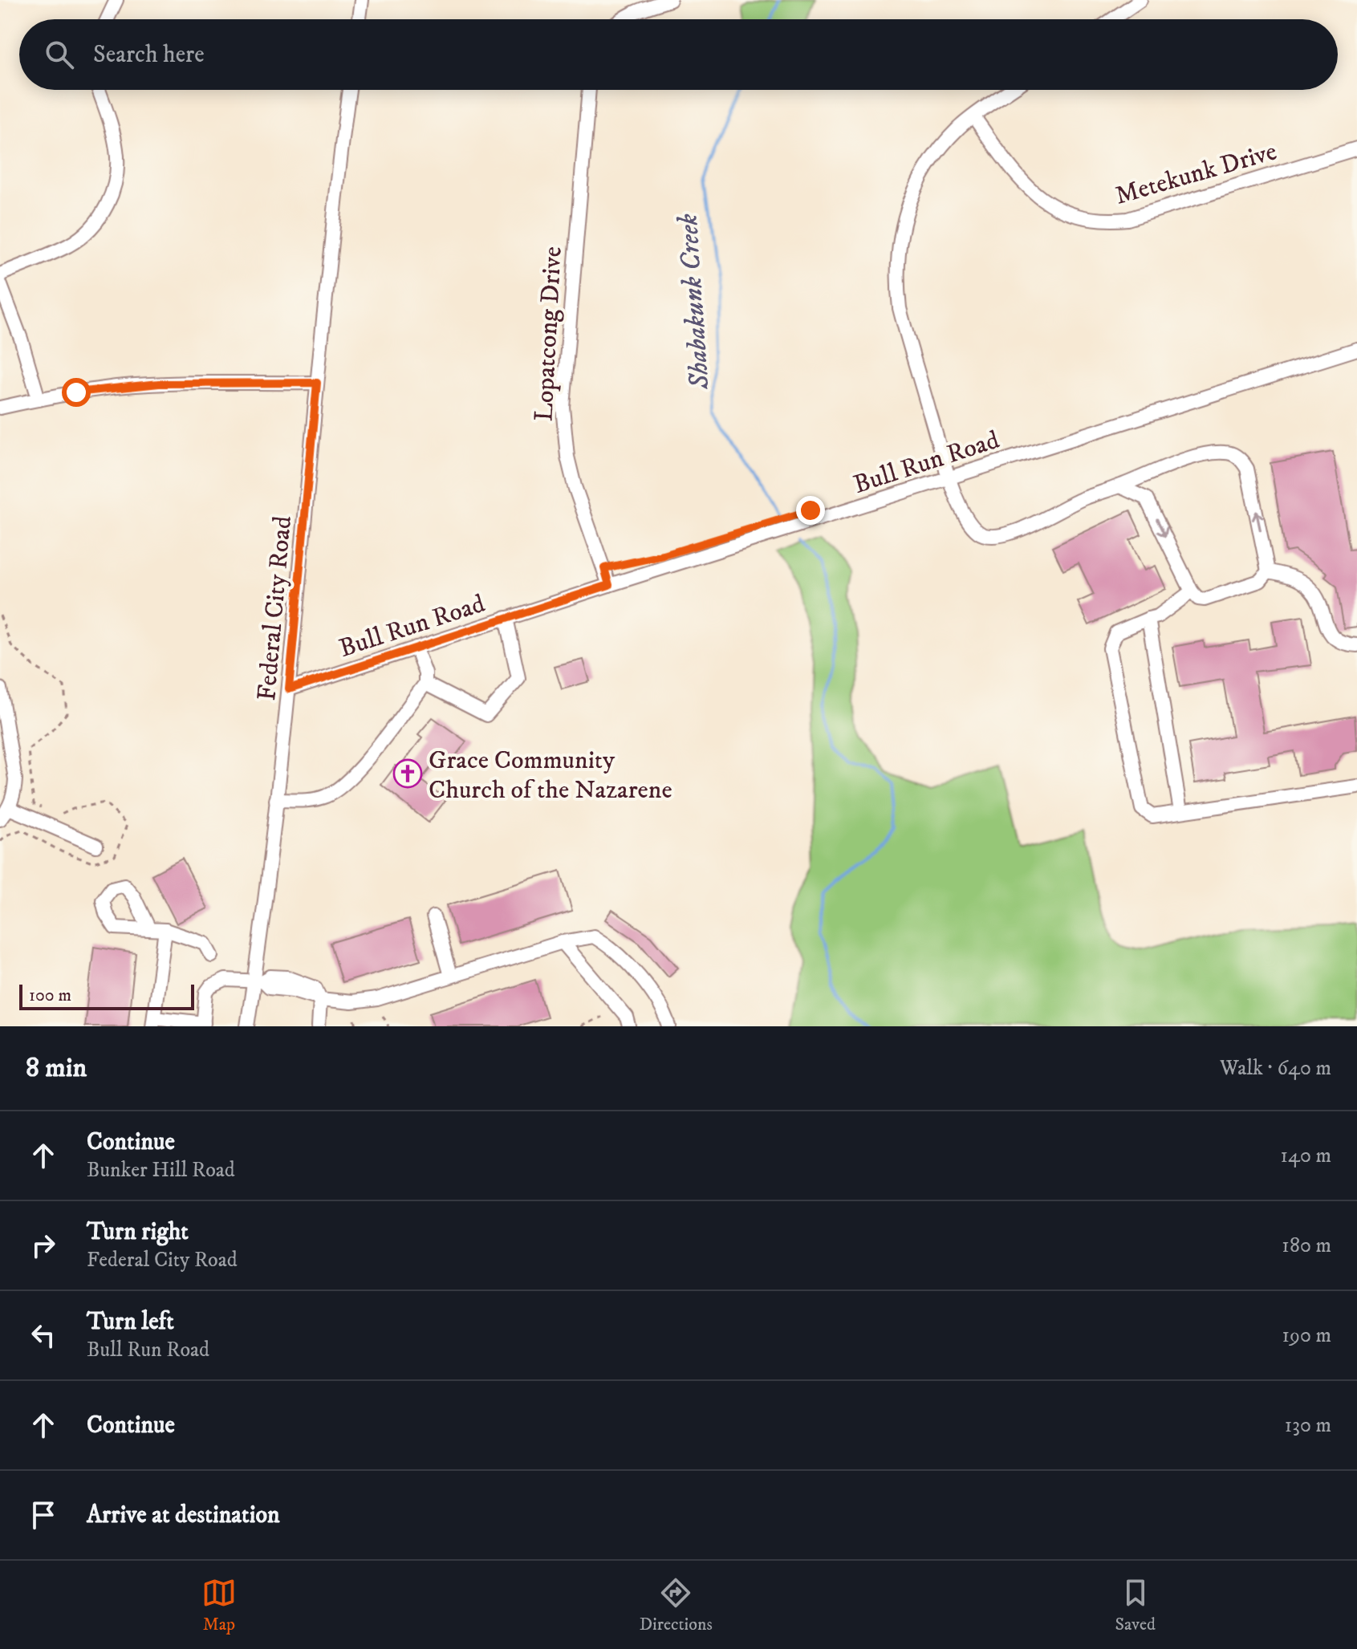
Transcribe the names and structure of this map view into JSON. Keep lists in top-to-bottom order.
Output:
{
  "streets": {
    "street": [
      "Metekunk Drive",
      "Lopatcong Drive",
      "Bull Run Road",
      "Federal City Road"
    ]
  },
  "crossings": [
    ["Lopatcong Drive", "Bull Run Road"],
    ["Bull Run Road", "Federal City Road"]
  ],
  "water": ["Shabakunk Creek"],
  "places": {
    "church": ["Grace Community Church of the Nazarene"]
  },
  "scale_bar": "100 m",
  "page": {
    "search": "Search here",
    "scale": "100 m",
    "heading": ["8 min", "Walk · 640 m"],
    "list": [
      ["Continue", "Bunker Hill Road", "140 m"],
      ["Turn right", "Federal City Road", "180 m"],
      ["Turn left", "Bull Run Road", "190 m"],
      ["Continue", "130 m"],
      "Arrive at destination"
    ],
    "nav": ["Map", "Directions", "Saved"]
  }
}
